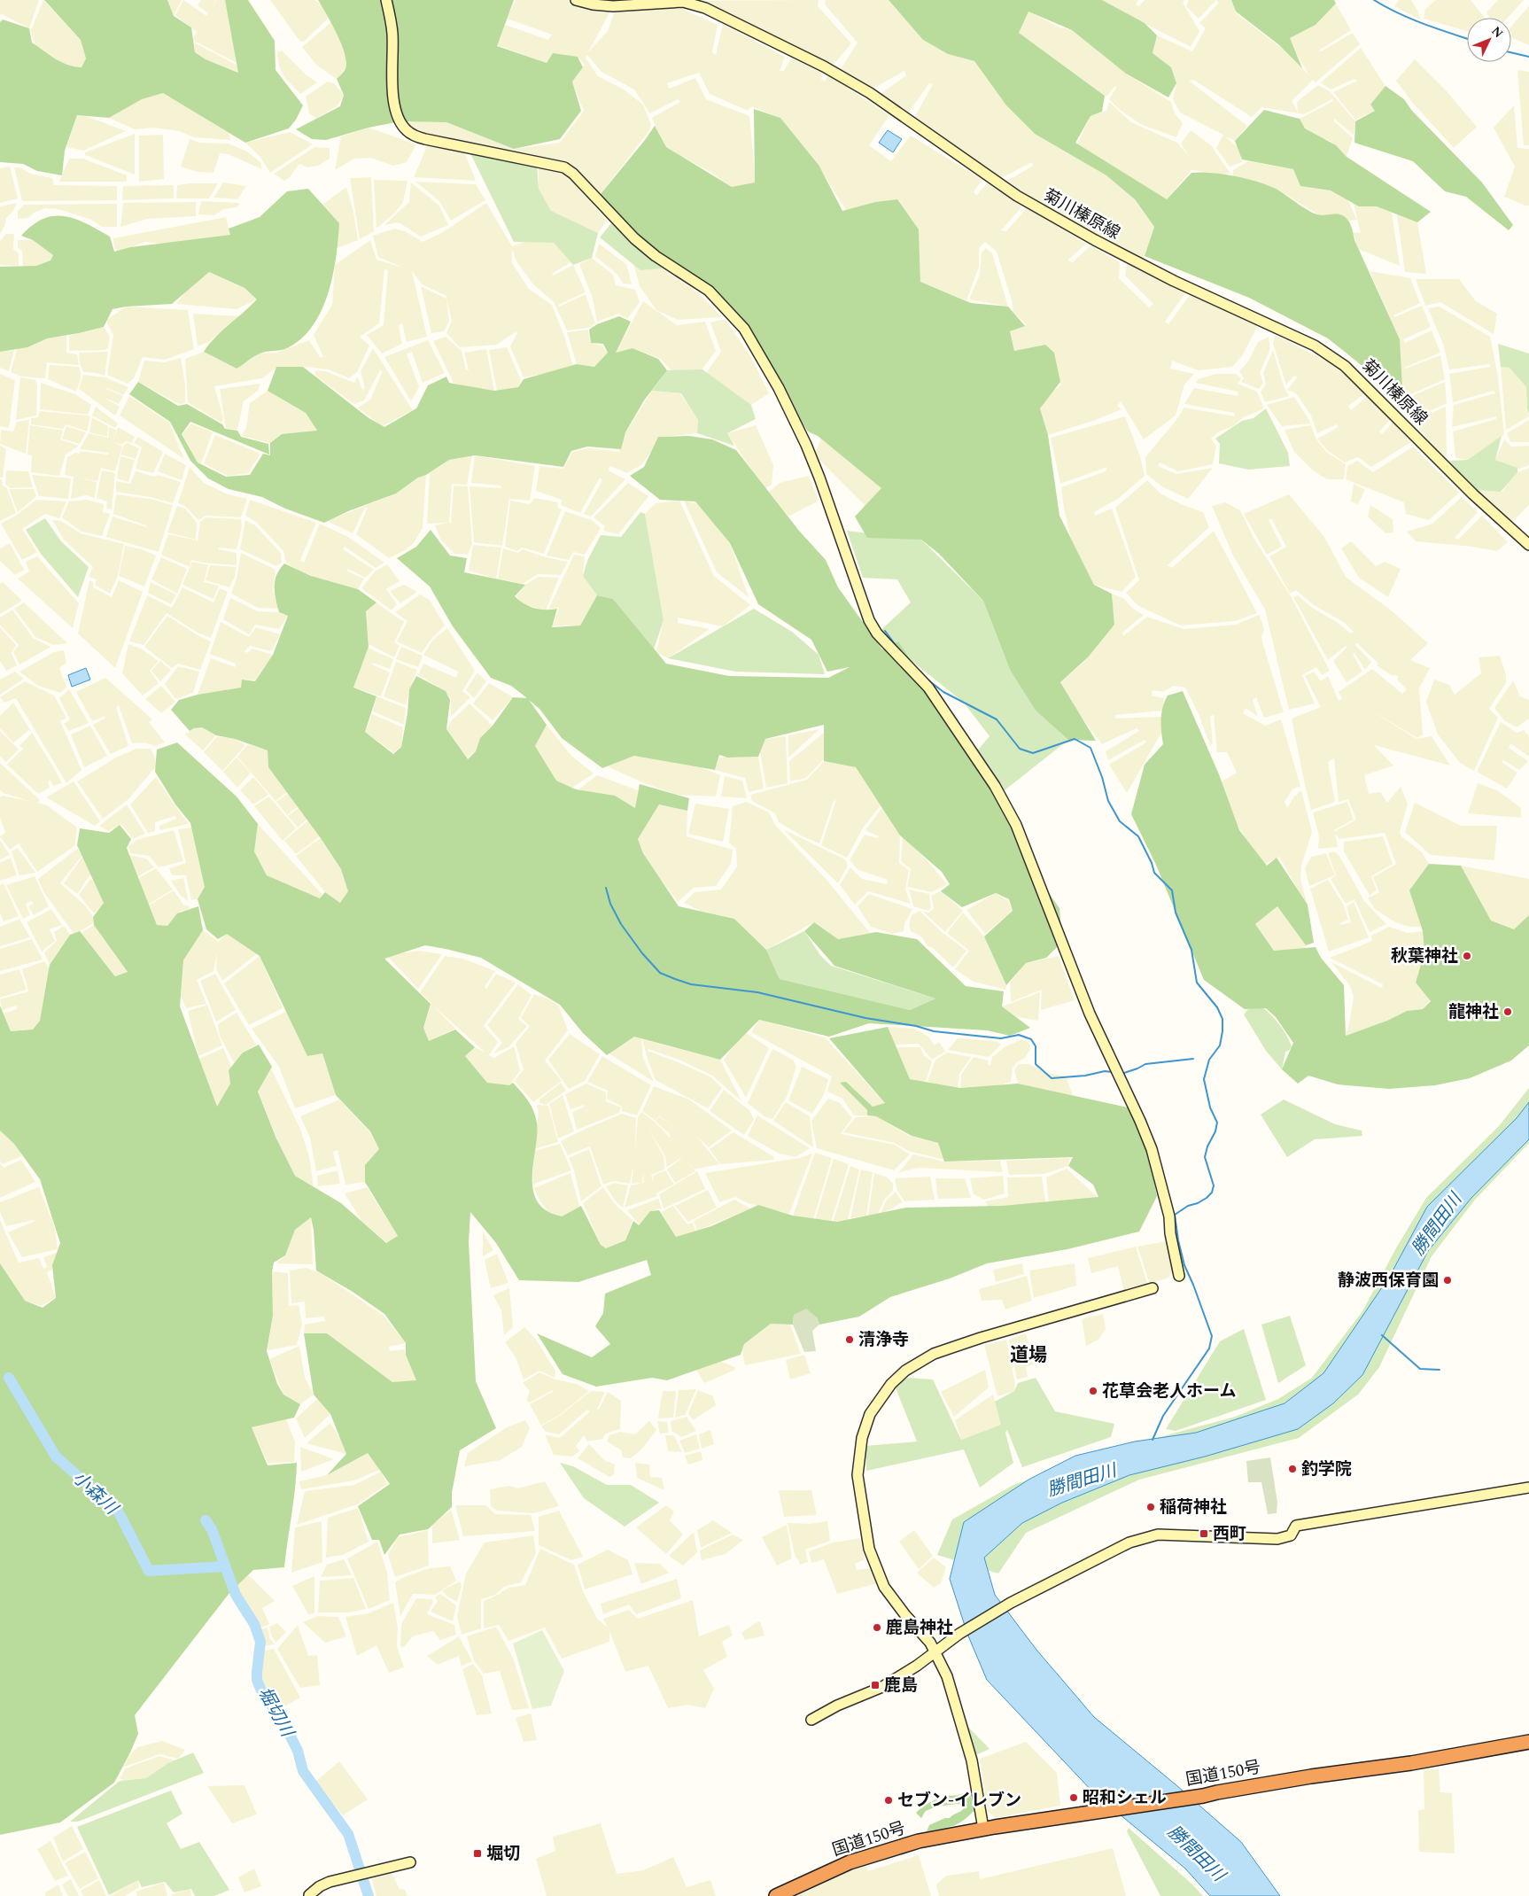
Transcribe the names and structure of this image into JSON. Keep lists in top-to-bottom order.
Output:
{
  "streets": {
    "highway": ["国道150号"],
    "street": ["菊川榛原線"]
  },
  "districts": ["道場"],
  "water": ["勝間田川", "小森川", "堀切川"],
  "places": {
    "other": [
      "秋葉神社",
      "龍神社",
      "静波西保育園",
      "清浄寺",
      "花草会老人ホーム",
      "釣学院",
      "稲荷神社",
      "鹿島神社",
      "昭和シェル",
      "セブン-イレブン"
    ],
    "transit": ["西町", "鹿島", "堀切"]
  },
  "north": "top right"
}
